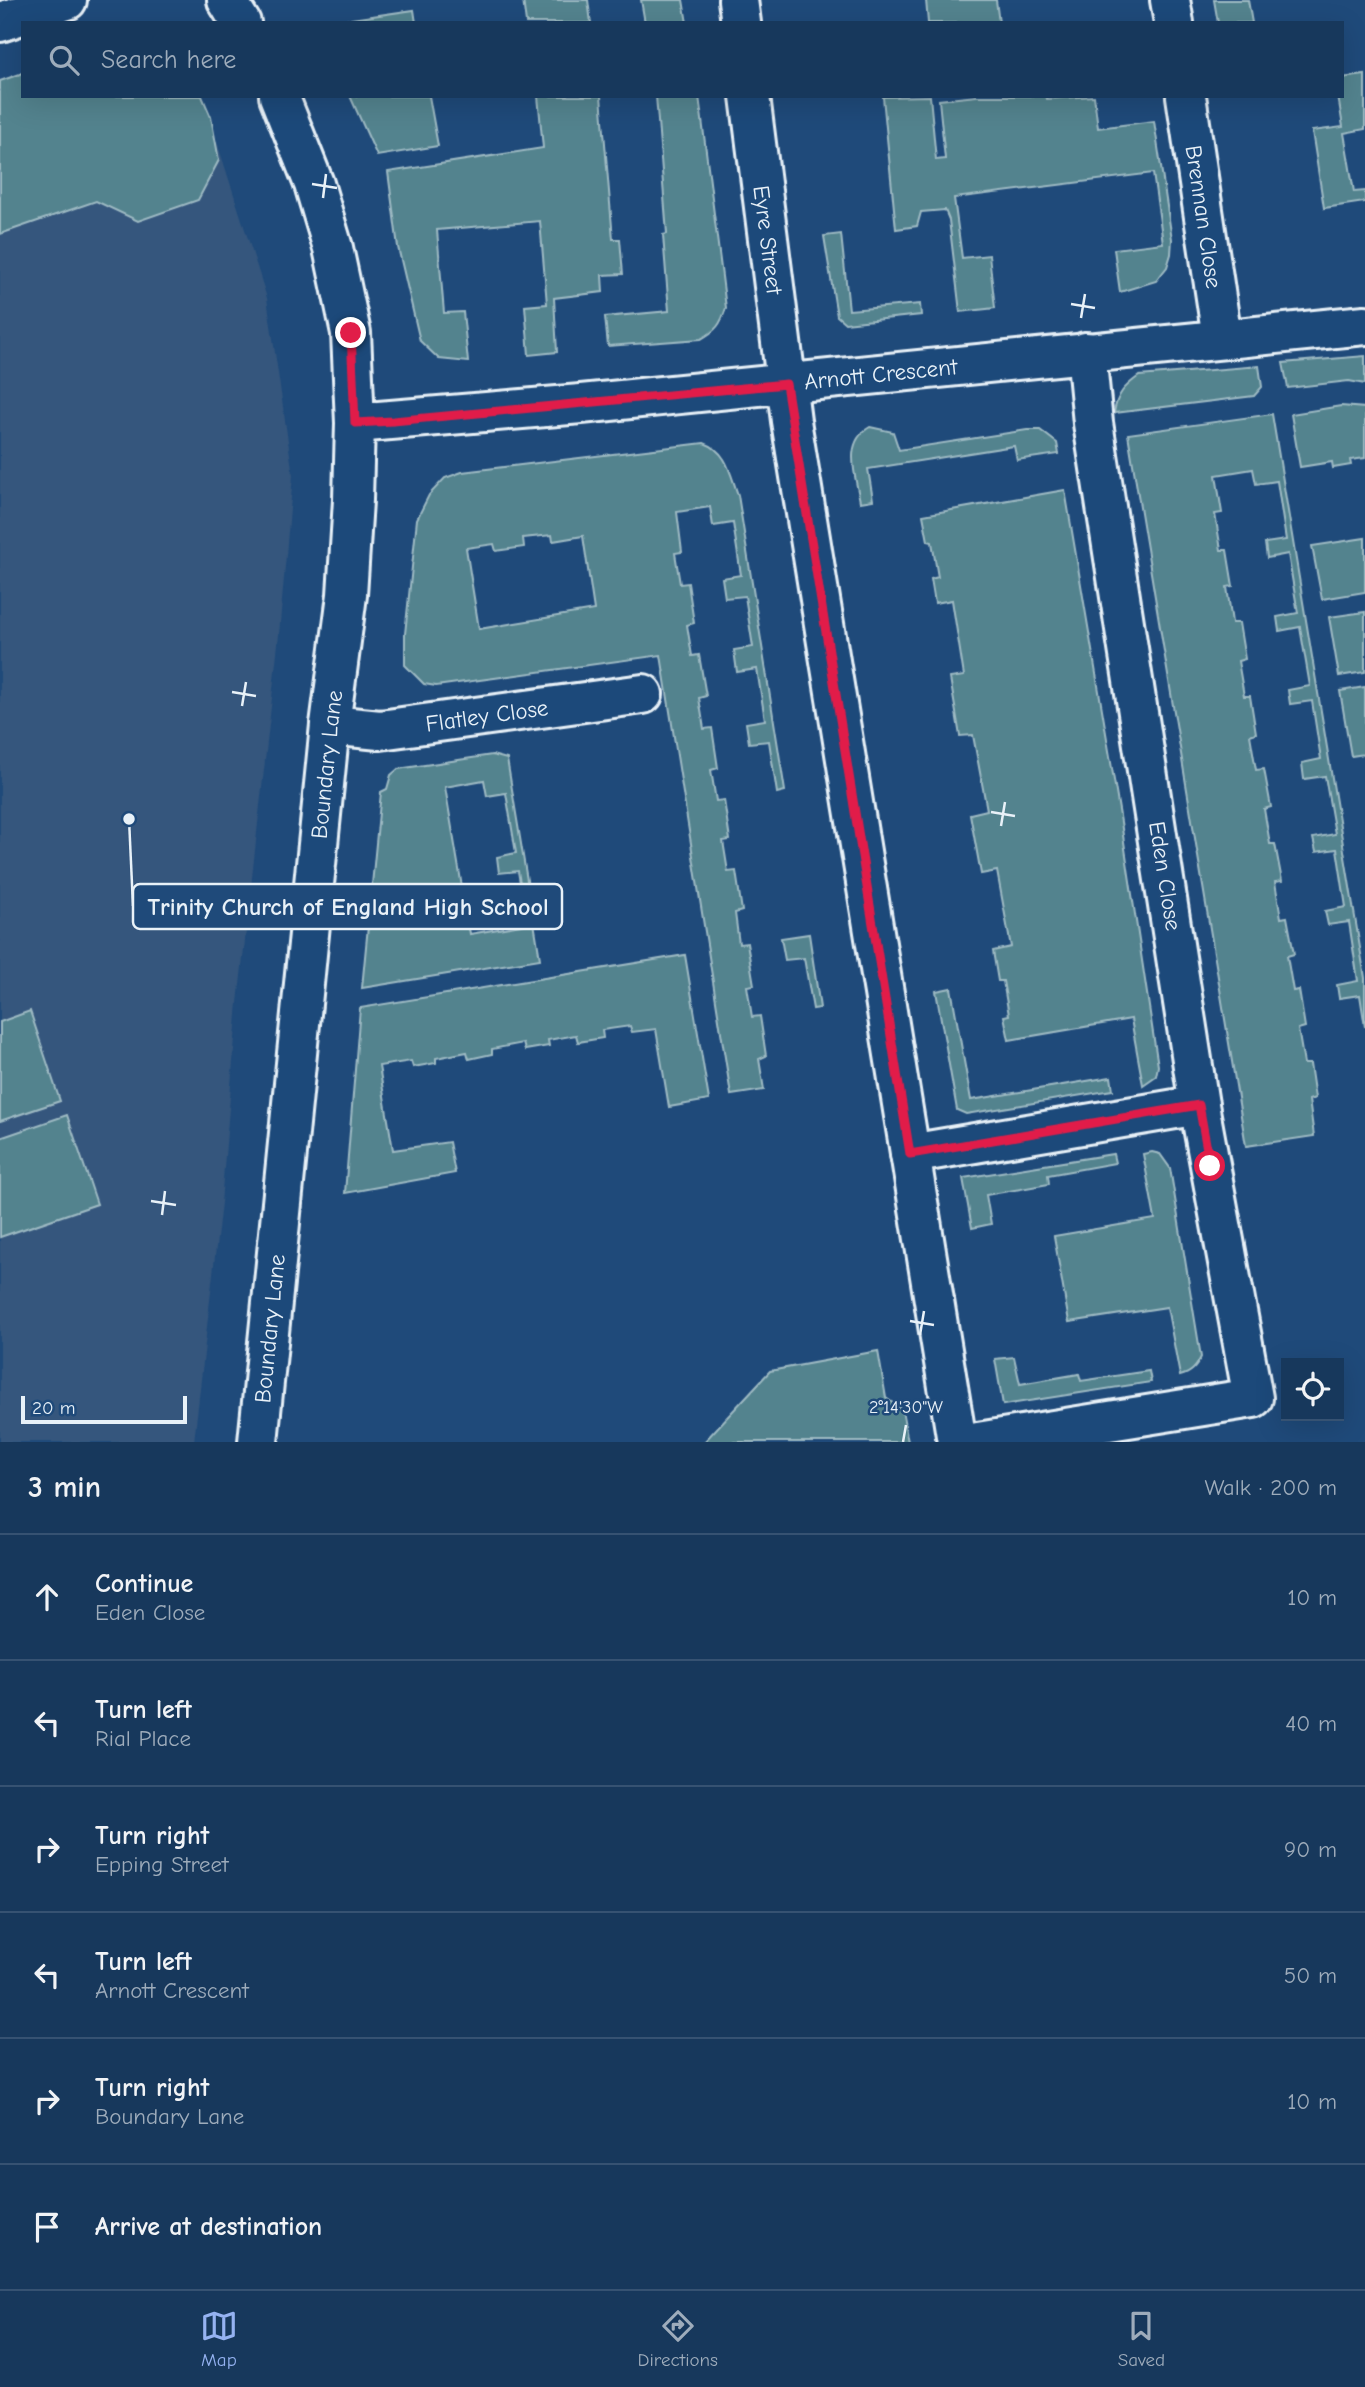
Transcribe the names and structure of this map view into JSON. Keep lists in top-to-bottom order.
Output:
{
  "streets": {
    "street": [
      "Brennan Close",
      "Eyre Street",
      "Arnott Crescent",
      "Flatley Close",
      "Boundary Lane",
      "Eden Close"
    ]
  },
  "crossings": [
    ["Brennan Close", "Arnott Crescent"],
    ["Eyre Street", "Arnott Crescent"],
    ["Arnott Crescent", "Boundary Lane"],
    ["Arnott Crescent", "Eden Close"],
    ["Flatley Close", "Boundary Lane"]
  ],
  "places": ["Trinity Church of England High School"],
  "scale_bar": "20 m",
  "page": {
    "search": "Search here",
    "scale": "20 m",
    "heading": ["3 min", "Walk · 200 m"],
    "list": [
      ["Continue", "Eden Close", "10 m"],
      ["Turn left", "Rial Place", "40 m"],
      ["Turn right", "Epping Street", "90 m"],
      ["Turn left", "Arnott Crescent", "50 m"],
      ["Turn right", "Boundary Lane", "10 m"],
      "Arrive at destination"
    ],
    "nav": ["Map", "Directions", "Saved"]
  },
  "coordinates": ["2°14'30\"W"]
}
